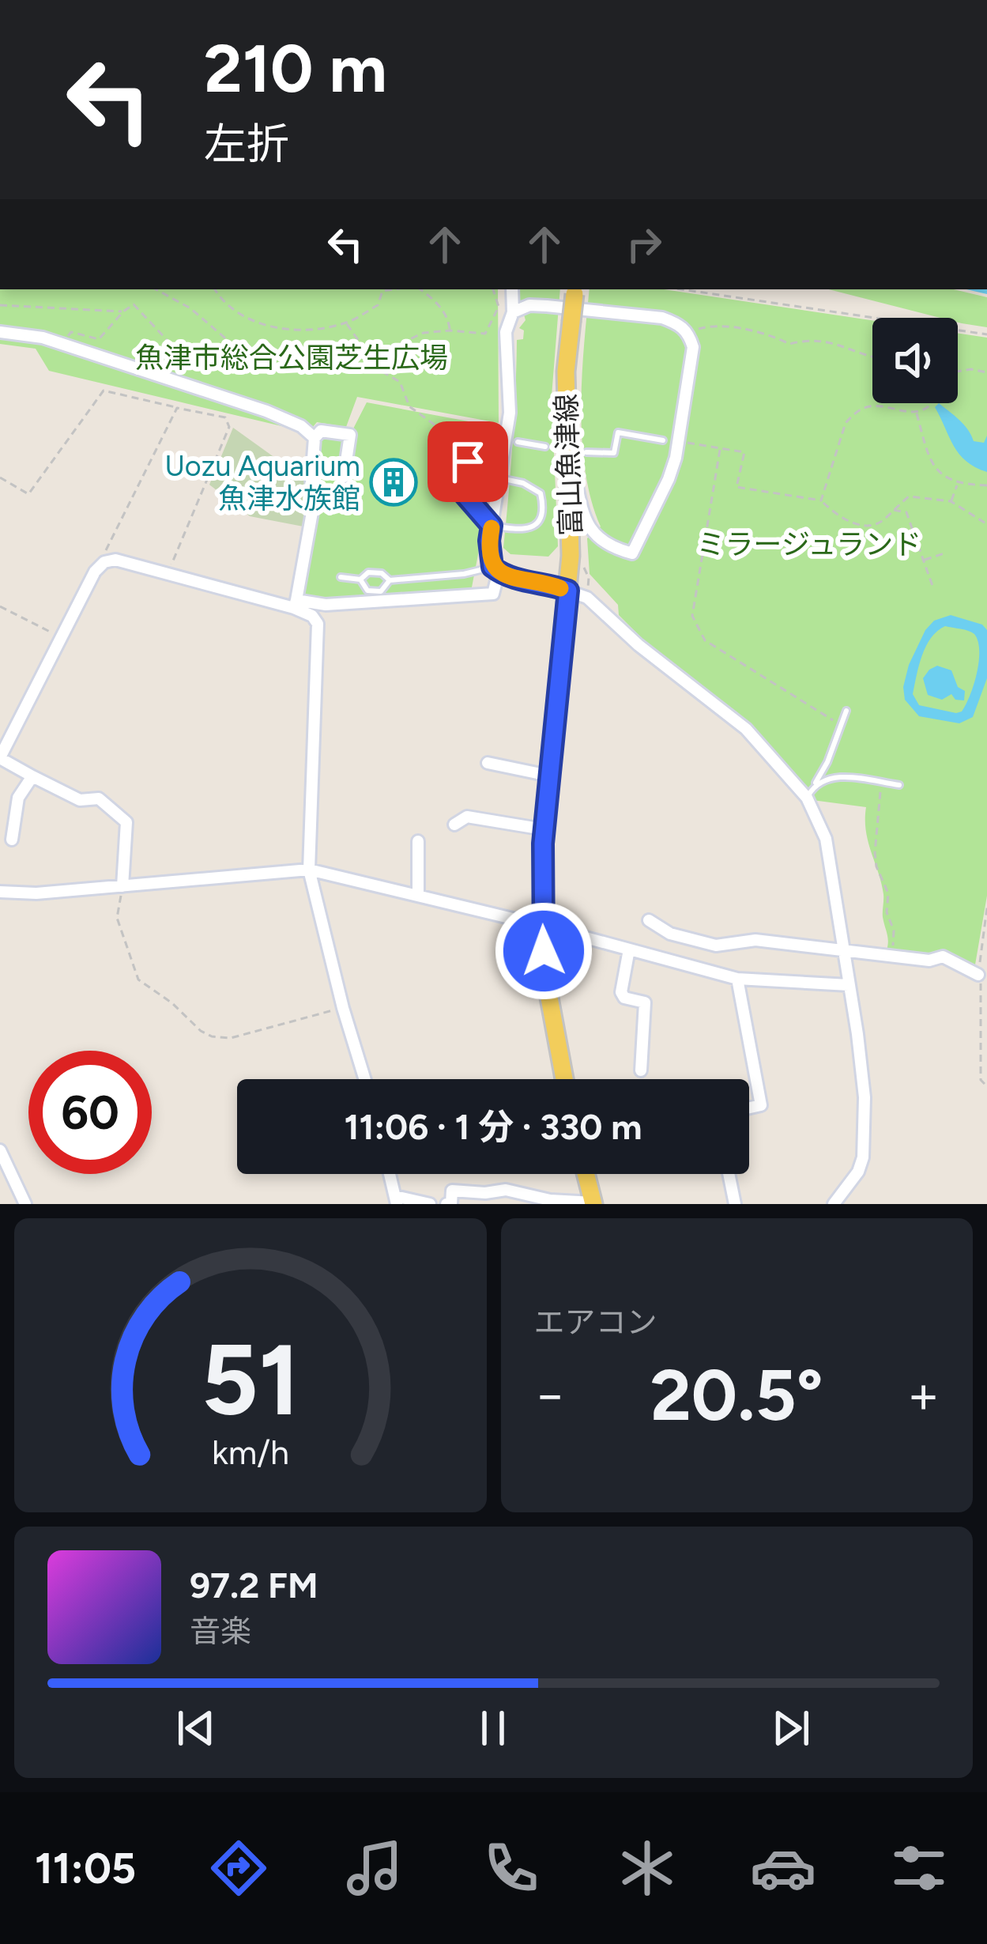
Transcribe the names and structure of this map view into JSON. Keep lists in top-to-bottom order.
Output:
{
  "streets": {
    "main road": ["富山魚津線"]
  },
  "parks": ["魚津市総合公園芝生広場", "ミラージュランド"],
  "places": {
    "building": ["Uozu Aquarium 魚津水族館"]
  },
  "page": {
    "turn": ["210 m", "左折"],
    "limit": "60",
    "trip": "11:06 · 1 分 · 330 m",
    "tile": "エアコン",
    "heat": ["−", "20.5°", "+"],
    "song": ["97.2 FM", "音楽"],
    "tabs": "11:05",
    "gauge": ["51", "km/h"]
  }
}
